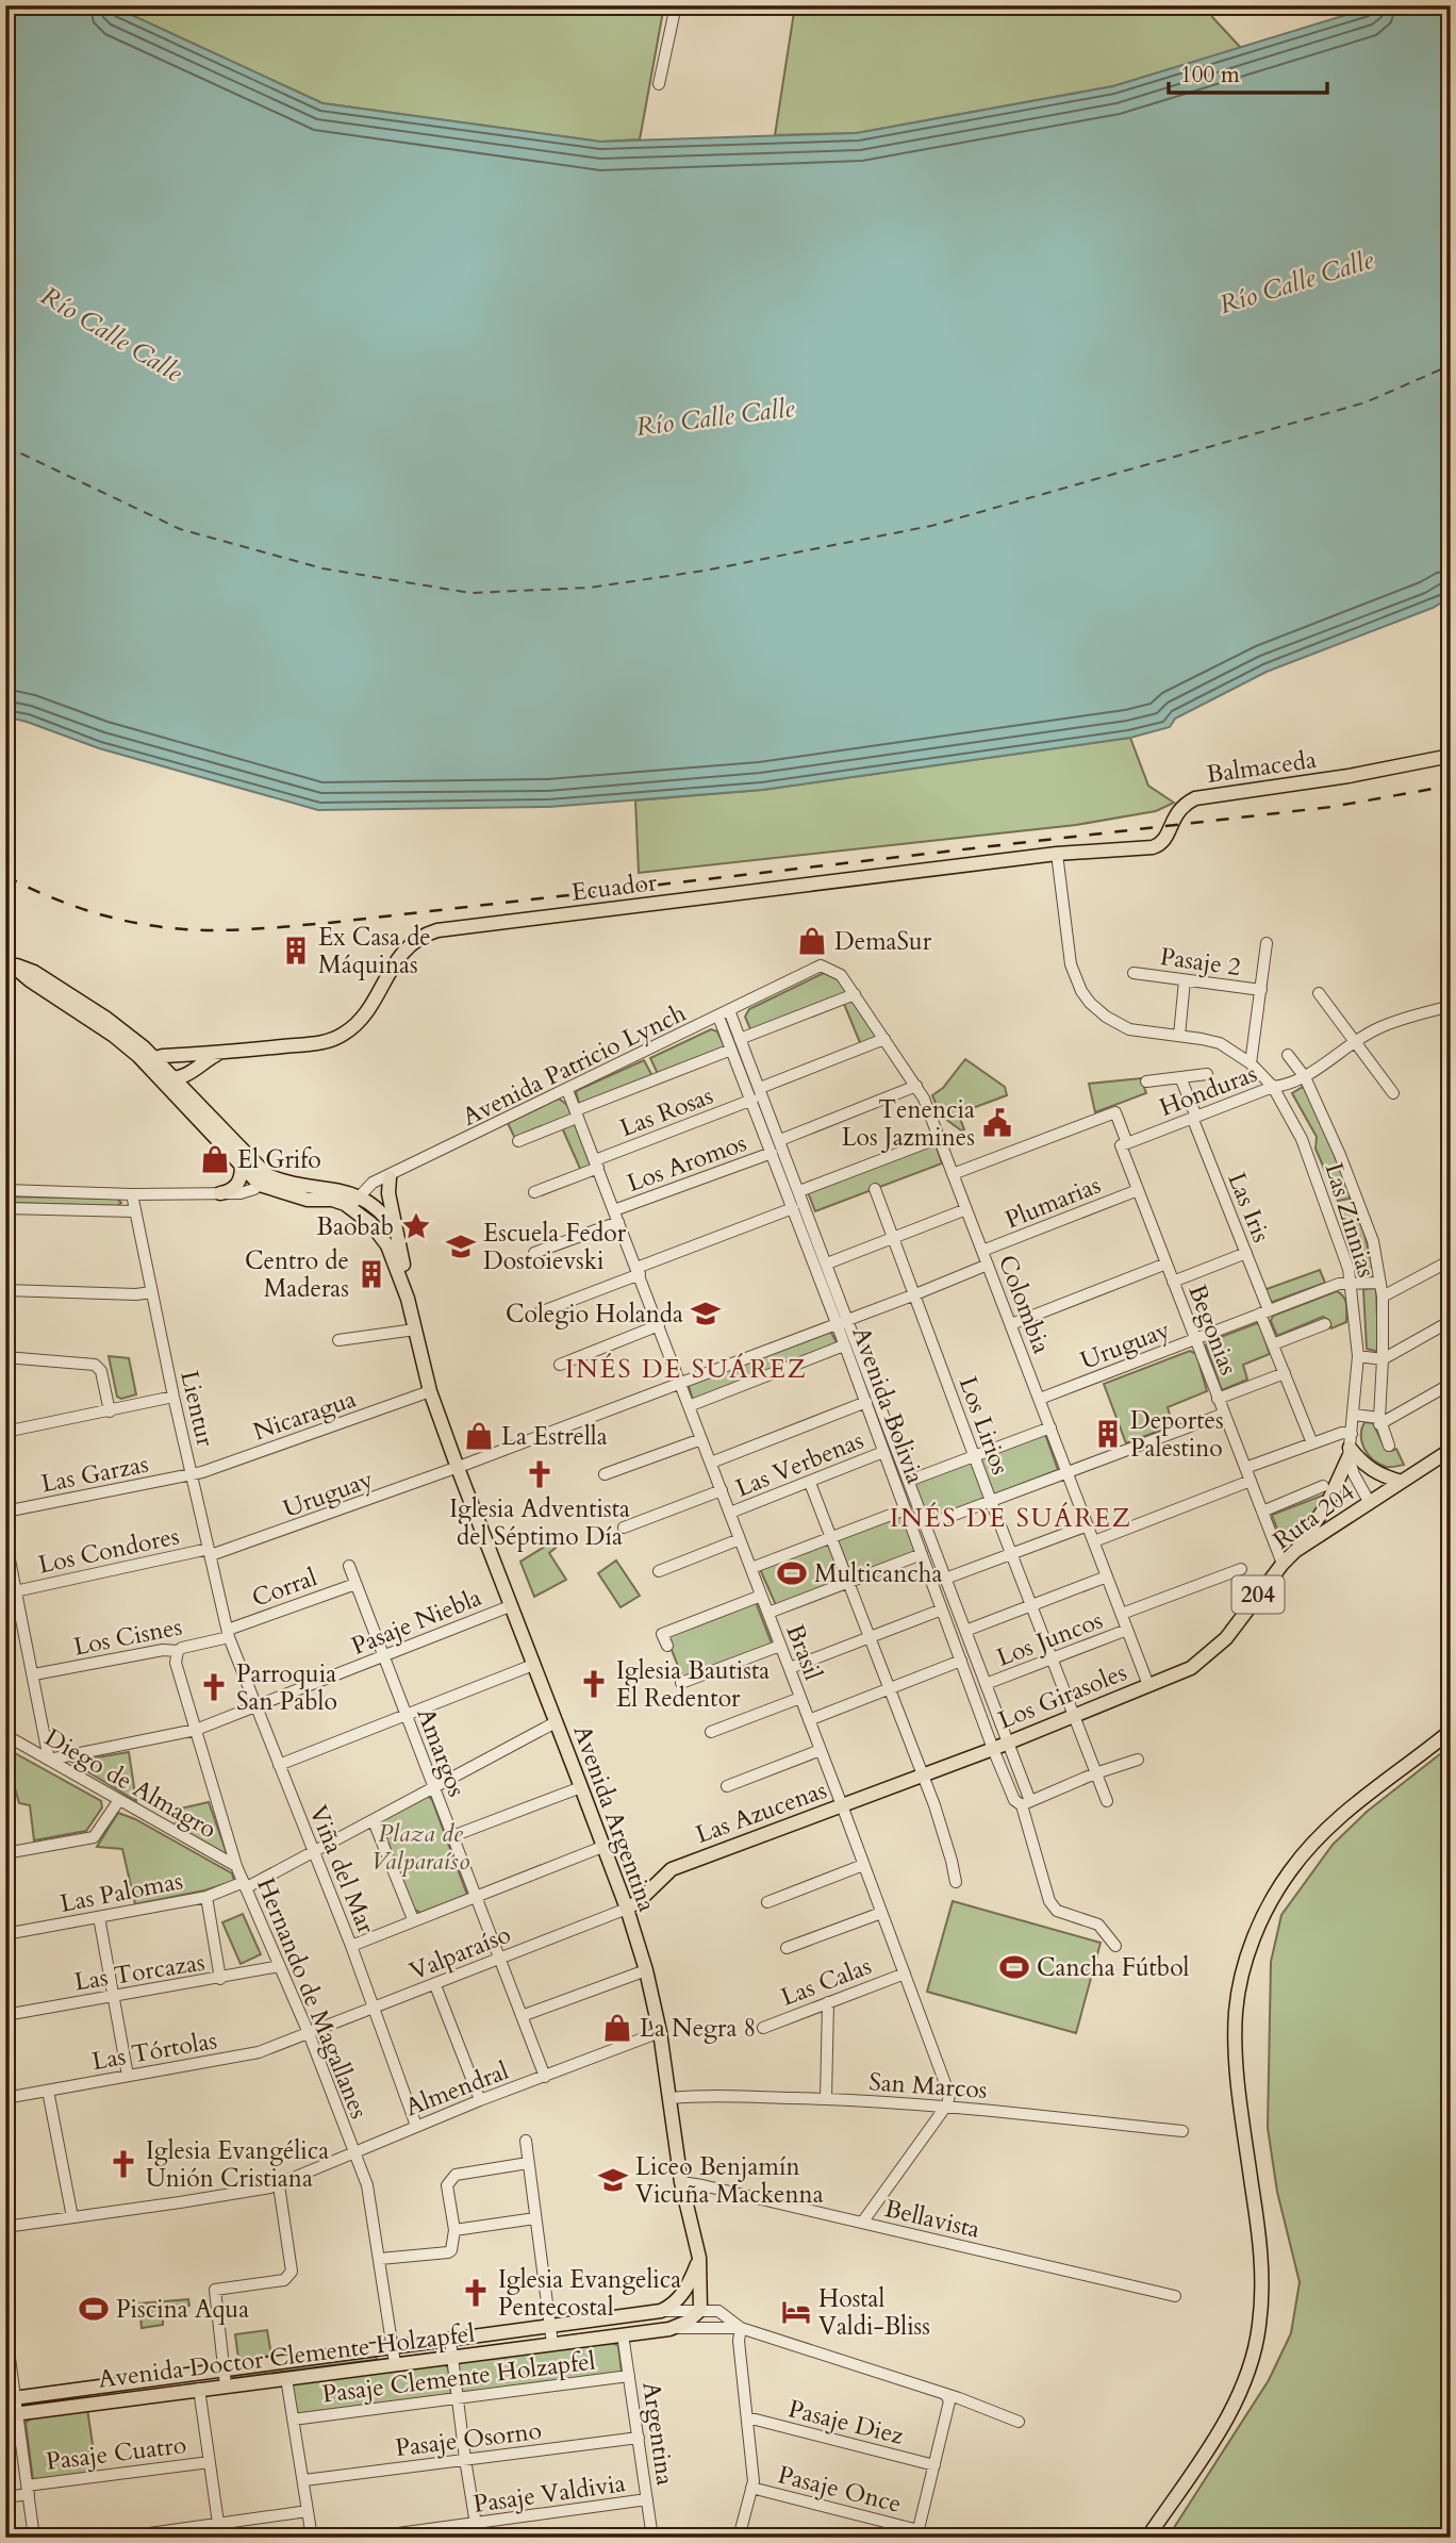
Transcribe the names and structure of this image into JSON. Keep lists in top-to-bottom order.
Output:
{
  "streets": {
    "main road": [
      "Balmaceda",
      "Ecuador",
      "Ruta 204",
      "204",
      "Los Girasoles",
      "Las Azucenas",
      "Avenida Argentina",
      "Avenida Doctor Clemente Holzapfel"
    ],
    "street": [
      "Pasaje 2",
      "Avenida Patricio Lynch",
      "Honduras",
      "Las Rosas",
      "Los Aromos",
      "Plumarias",
      "Las Iris",
      "Las Zinnias",
      "Colombia",
      "Begonias",
      "Uruguay",
      "Avenida Bolivia",
      "Lientur",
      "Nicaragua",
      "Los Lirios",
      "Las Verbenas",
      "Las Garzas",
      "Los Condores",
      "Corral",
      "Pasaje Niebla",
      "Los Cisnes",
      "Los Juncos",
      "Brasil",
      "Amargos",
      "Diego de Almagro",
      "Viña del Mar",
      "Las Palomas",
      "Valparaíso",
      "Las Torcazas",
      "Las Calas",
      "Hernando de Magallanes",
      "Las Tórtolas",
      "San Marcos",
      "Almendral",
      "Bellavista",
      "Pasaje Clemente Holzapfel",
      "Pasaje Diez",
      "Argentina",
      "Pasaje Osorno",
      "Pasaje Cuatro",
      "Pasaje Once",
      "Pasaje Valdivia"
    ]
  },
  "crossings": [
    ["Balmaceda", "Ecuador"],
    ["Balmaceda", "Las Zinnias"],
    ["Ecuador", "Las Zinnias"],
    ["Avenida Patricio Lynch", "Colombia"],
    ["Avenida Patricio Lynch", "Avenida Bolivia"],
    ["Avenida Patricio Lynch", "Brasil"],
    ["Avenida Patricio Lynch", "Avenida Argentina"],
    ["Honduras", "Las Iris"],
    ["Honduras", "Las Zinnias"],
    ["Honduras", "Begonias"],
    ["Las Rosas", "Avenida Bolivia"],
    ["Las Rosas", "Brasil"],
    ["Los Aromos", "Avenida Bolivia"],
    ["Los Aromos", "Brasil"],
    ["Plumarias", "Colombia"],
    ["Plumarias", "Begonias"],
    ["Las Iris", "Uruguay"],
    ["Las Zinnias", "Uruguay"],
    ["Colombia", "Begonias"],
    ["Colombia", "Uruguay"],
    ["Colombia", "Ruta 204"],
    ["Colombia", "Los Juncos"],
    ["Colombia", "Los Girasoles"],
    ["Begonias", "Uruguay"],
    ["Begonias", "Ruta 204"],
    ["Uruguay", "Avenida Bolivia"],
    ["Uruguay", "Lientur"],
    ["Uruguay", "Los Lirios"],
    ["Uruguay", "Los Condores"],
    ["Uruguay", "Brasil"],
    ["Uruguay", "Avenida Argentina"],
    ["Avenida Bolivia", "Las Verbenas"],
    ["Avenida Bolivia", "Los Juncos"],
    ["Avenida Bolivia", "Los Girasoles"],
    ["Avenida Bolivia", "Las Azucenas"],
    ["Lientur", "Nicaragua"],
    ["Lientur", "Las Garzas"],
    ["Lientur", "Los Condores"],
    ["Lientur", "Corral"],
    ["Lientur", "Los Cisnes"],
    ["Lientur", "Viña del Mar"],
    ["Nicaragua", "Las Garzas"],
    ["Nicaragua", "Avenida Argentina"],
    ["Los Lirios", "Los Juncos"],
    ["Los Lirios", "Los Girasoles"],
    ["Las Verbenas", "Brasil"],
    ["Ruta 204", "Los Girasoles"],
    ["Corral", "Los Cisnes"],
    ["Corral", "Amargos"],
    ["Corral", "Viña del Mar"],
    ["Pasaje Niebla", "Amargos"],
    ["Pasaje Niebla", "Diego de Almagro"],
    ["Pasaje Niebla", "Avenida Argentina"],
    ["Pasaje Niebla", "Viña del Mar"],
    ["Pasaje Niebla", "Hernando de Magallanes"],
    ["Los Cisnes", "Viña del Mar"],
    ["Los Cisnes", "Hernando de Magallanes"],
    ["Brasil", "Las Azucenas"],
    ["Brasil", "Las Calas"],
    ["Brasil", "San Marcos"],
    ["Los Girasoles", "Las Azucenas"],
    ["Amargos", "Valparaíso"],
    ["Amargos", "Almendral"],
    ["Diego de Almagro", "Hernando de Magallanes"],
    ["Las Azucenas", "Avenida Argentina"],
    ["Las Azucenas", "Valparaíso"],
    ["Avenida Argentina", "Valparaíso"],
    ["Avenida Argentina", "San Marcos"],
    ["Avenida Argentina", "Almendral"],
    ["Avenida Argentina", "Bellavista"],
    ["Viña del Mar", "Valparaíso"],
    ["Viña del Mar", "Almendral"],
    ["Las Palomas", "Las Torcazas"],
    ["Valparaíso", "Hernando de Magallanes"],
    ["Valparaíso", "Las Tórtolas"],
    ["Las Torcazas", "Hernando de Magallanes"],
    ["Hernando de Magallanes", "Las Tórtolas"],
    ["Hernando de Magallanes", "Almendral"],
    ["Hernando de Magallanes", "Avenida Doctor Clemente Holzapfel"],
    ["Avenida Doctor Clemente Holzapfel", "Argentina"],
    ["Pasaje Clemente Holzapfel", "Argentina"],
    ["Argentina", "Pasaje Osorno"],
    ["Argentina", "Pasaje Valdivia"]
  ],
  "districts": ["INÉS DE SUÁREZ", "INÉS DE SUÁREZ"],
  "water": ["Río Calle Calle"],
  "parks": ["Plaza de Valparaíso"],
  "places": {
    "shop": [
      "DemaSur",
      "El Grifo",
      "La Estrella",
      "La Negra 8"
    ],
    "building": ["Ex Casa de Máquinas", "Centro de Maderas", "Deportes Palestino"],
    "public building": ["Tenencia Los Jazmines"],
    "place": ["Baobab"],
    "school or university": ["Escuela Fedor Dostoievski", "Colegio Holanda", "Liceo Benjamín Vicuña Mackenna"],
    "church": [
      "Iglesia Adventista del Séptimo Día",
      "Iglesia Bautista El Redentor",
      "Parroquia San Pablo",
      "Iglesia Evangélica Unión Cristiana",
      "Iglesia Evangelica Pentecostal"
    ],
    "sports": ["Multicancha", "Cancha Fútbol", "Piscina Aqua"],
    "hotel": ["Hostal Valdi-Bliss"]
  },
  "scale_bar": "100 m"
}
